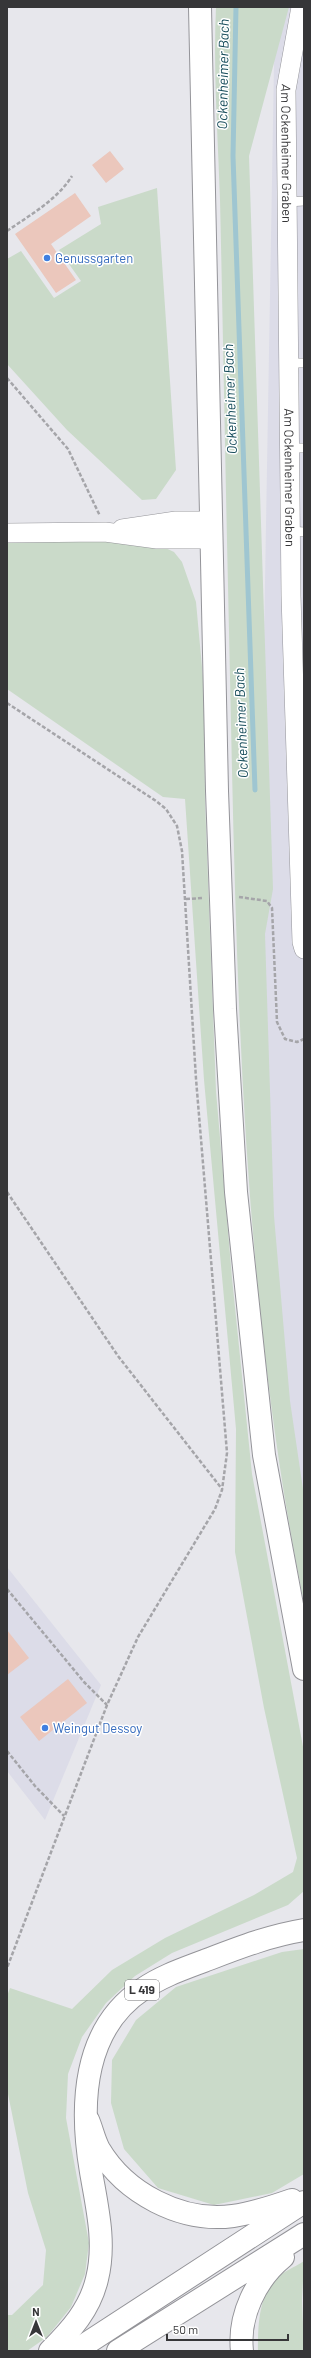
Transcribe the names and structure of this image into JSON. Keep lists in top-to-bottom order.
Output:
{
  "streets": {
    "main road": ["L 419"],
    "street": ["Am Ockenheimer Graben"]
  },
  "water": ["Ockenheimer Bach"],
  "places": ["Genussgarten", "Weingut Dessoy"],
  "scale_bar": "50 m",
  "north": "top"
}
